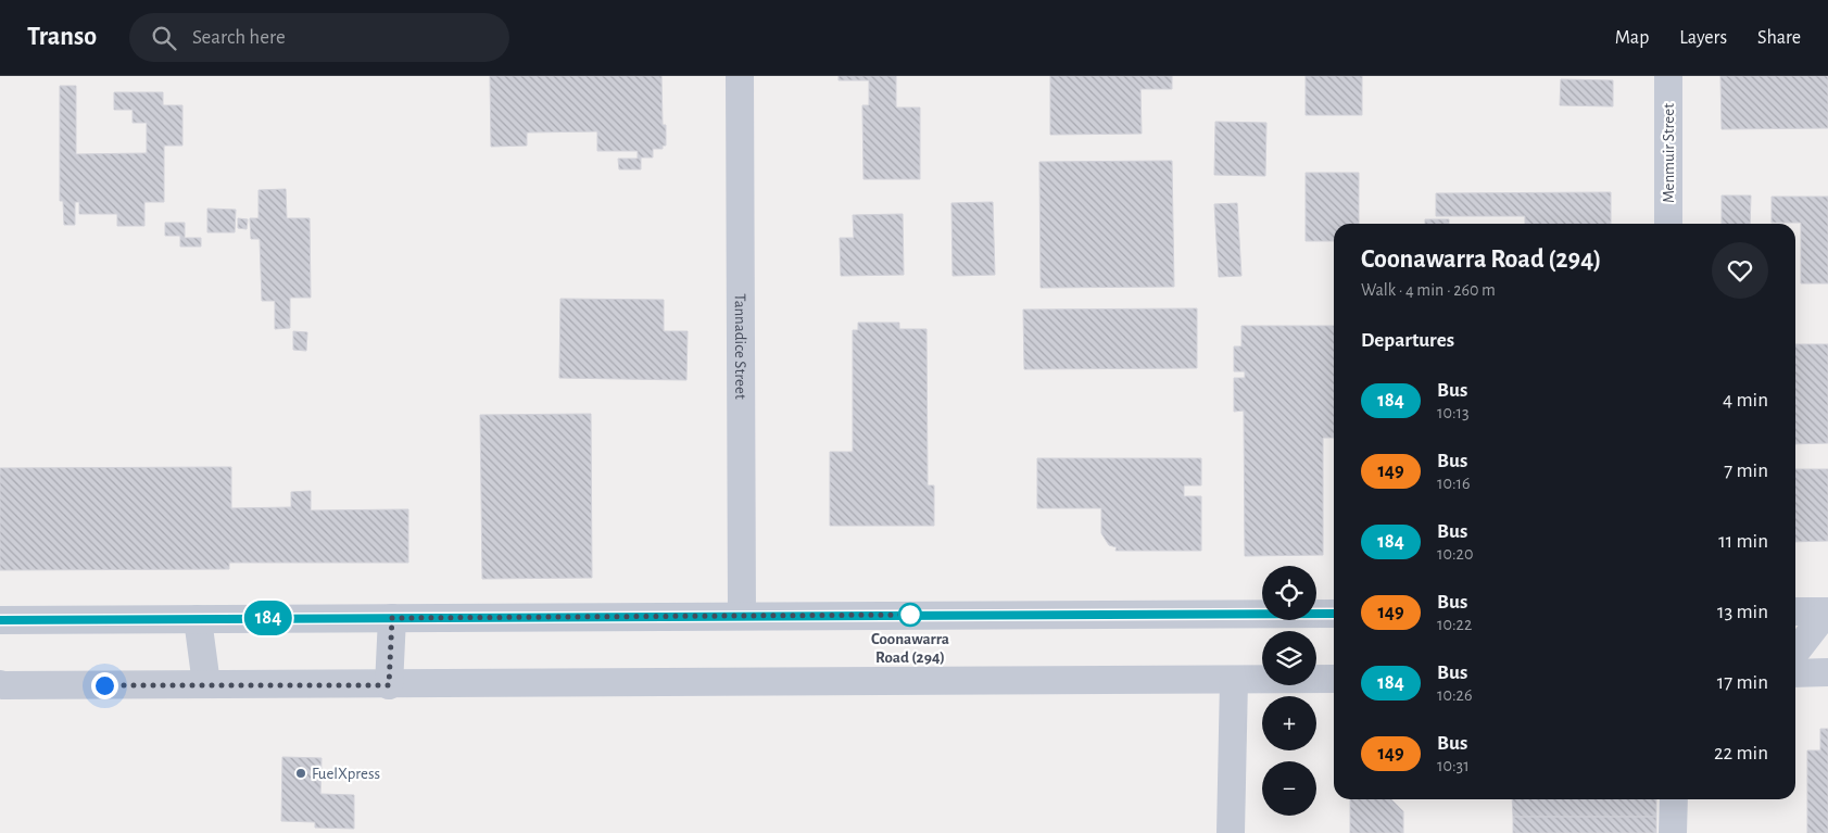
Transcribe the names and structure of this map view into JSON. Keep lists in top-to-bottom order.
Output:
{
  "streets": {
    "street": ["Menmuir Street", "Tannadice Street"]
  },
  "places": ["Coonawarra Road (294)", "FuelXpress"],
  "lines": ["bus line 184"],
  "page": {
    "header": "Transo",
    "search": "Search here",
    "nav": ["Map", "Layers", "Share"],
    "on_map": "184",
    "heading": [
      ["Coonawarra Road (294)", "Walk · 4 min · 260 m"],
      "Departures"
    ],
    "list": [
      {
        "mark": "184",
        "name": "Bus",
        "note": "10:13",
        "value": "4 min"
      },
      {
        "mark": "149",
        "name": "Bus",
        "note": "10:16",
        "value": "7 min"
      },
      {
        "mark": "184",
        "name": "Bus",
        "note": "10:20",
        "value": "11 min"
      },
      {
        "mark": "149",
        "name": "Bus",
        "note": "10:22",
        "value": "13 min"
      },
      {
        "mark": "184",
        "name": "Bus",
        "note": "10:26",
        "value": "17 min"
      },
      {
        "mark": "149",
        "name": "Bus",
        "note": "10:31",
        "value": "22 min"
      }
    ],
    "map_buttons": ["+", "−"]
  }
}
